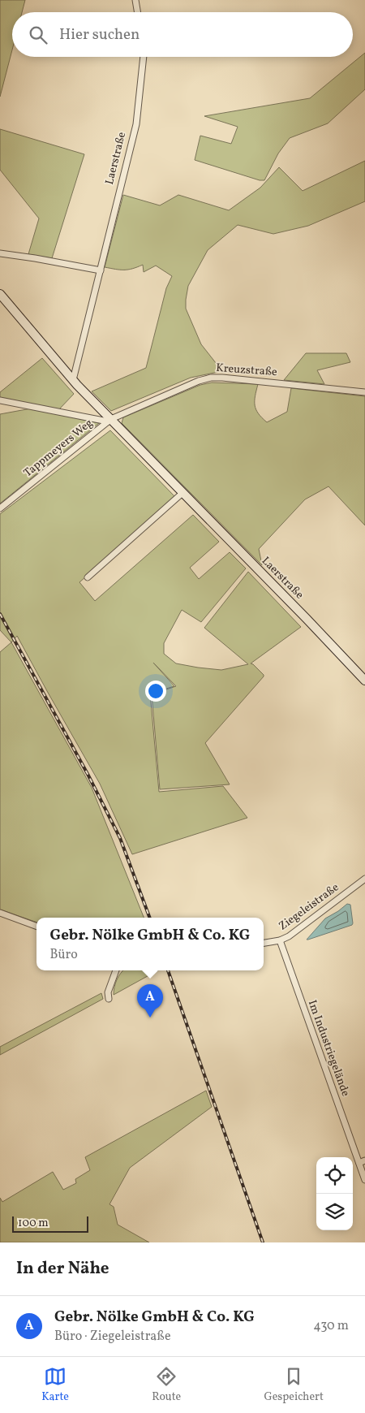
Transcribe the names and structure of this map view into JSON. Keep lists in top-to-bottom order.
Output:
{
  "streets": {
    "main road": ["Laerstraße"],
    "street": [
      "Kreuzstraße",
      "Tappmeyers Weg",
      "Ziegeleistraße",
      "Im Industriegelände"
    ]
  },
  "crossings": [
    ["Laerstraße", "Kreuzstraße"],
    ["Laerstraße", "Tappmeyers Weg"],
    ["Kreuzstraße", "Tappmeyers Weg"],
    ["Ziegeleistraße", "Im Industriegelände"]
  ],
  "scale_bar": "100 m",
  "page": {
    "search": "Hier suchen",
    "popup": ["Gebr. Nölke GmbH & Co. KG", "Büro"],
    "pins": "A",
    "scale": "100 m",
    "heading": "In der Nähe",
    "list": [
      {
        "mark": "A",
        "name": "Gebr. Nölke GmbH & Co. KG",
        "note": "Büro · Ziegeleistraße",
        "value": "430 m"
      }
    ],
    "nav": ["Karte", "Route", "Gespeichert"]
  }
}
